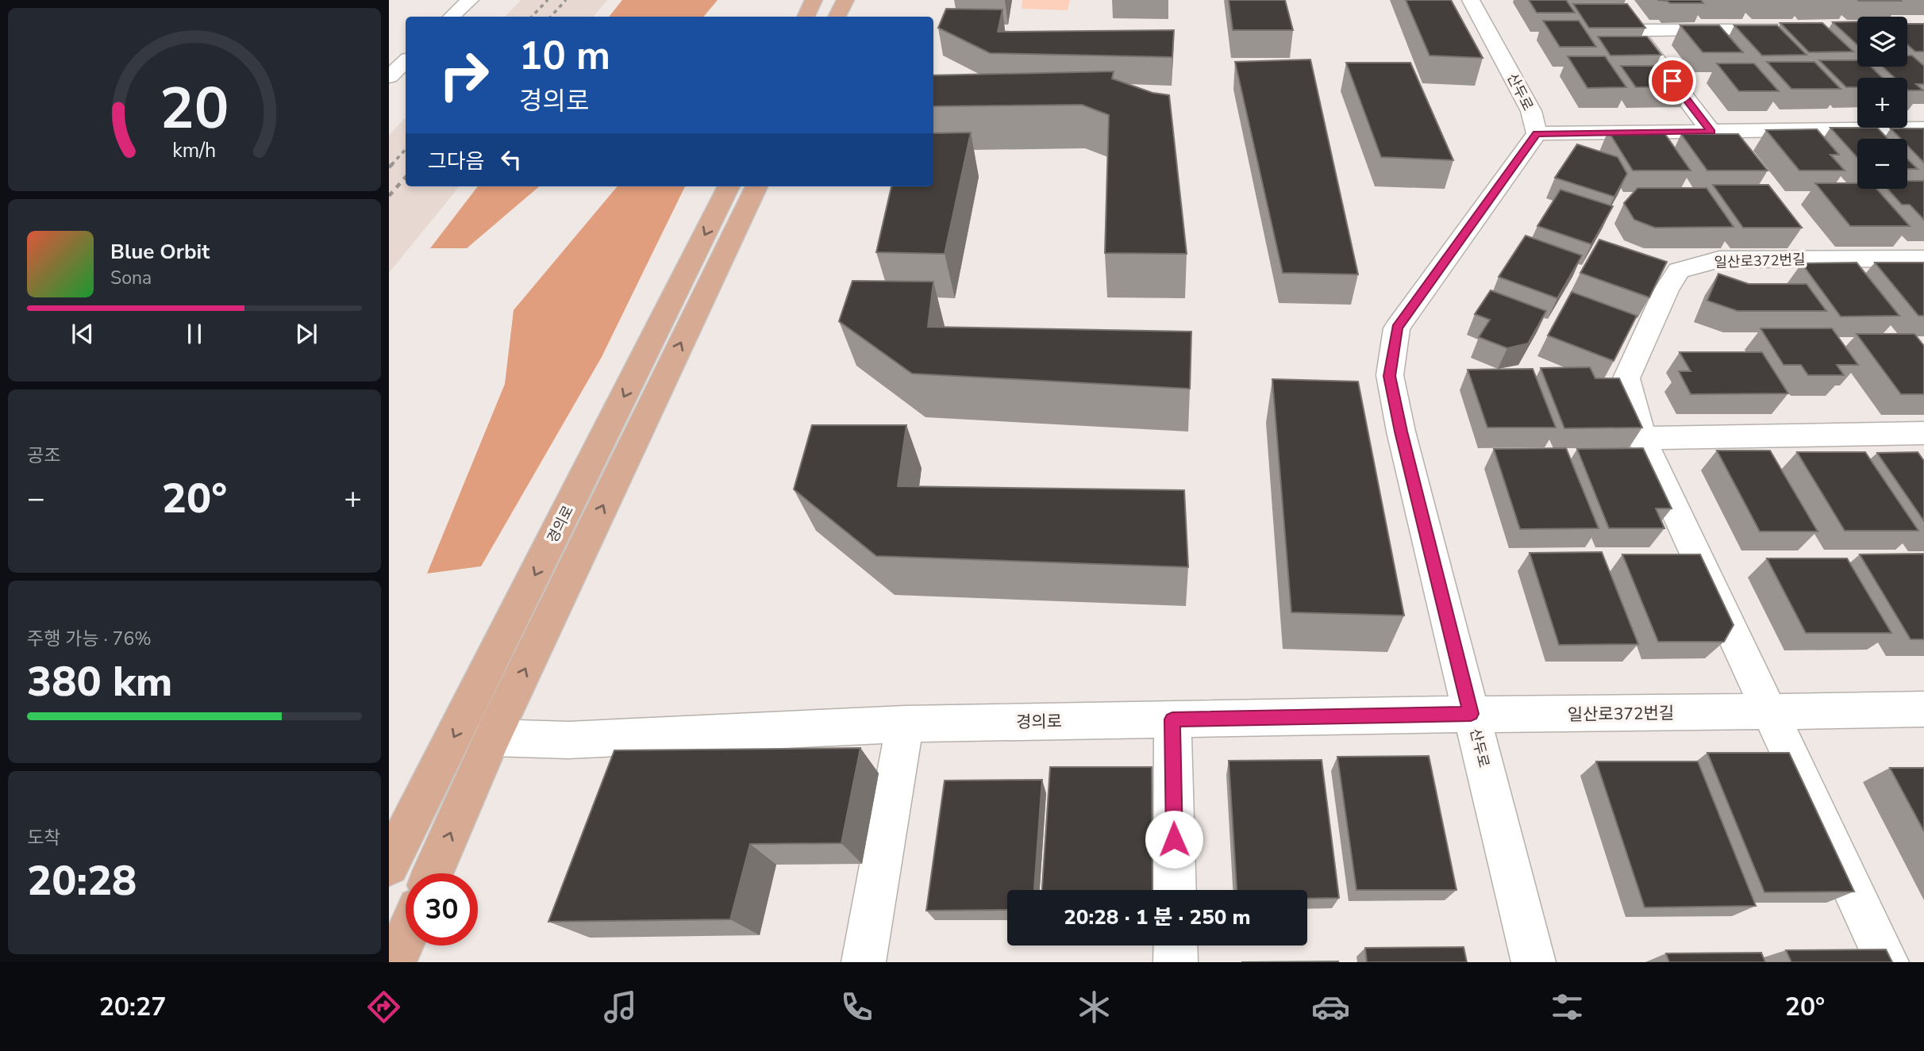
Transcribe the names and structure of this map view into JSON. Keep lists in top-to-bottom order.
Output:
{
  "streets": {
    "main road": ["경의로"],
    "street": ["산두로", "일산로372번길"]
  },
  "crossings": [
    ["산두로", "일산로372번길"],
    ["산두로", "경의로"],
    ["일산로372번길", "경의로"]
  ],
  "one_way": ["경의로"],
  "page": {
    "map_buttons": ["+", "−"],
    "turn": ["10 m", "경의로"],
    "then": "그다음",
    "song": ["Blue Orbit", "Sona"],
    "tile": [
      "공조",
      ["주행 가능 · 76%", "380 km"],
      ["도착", "20:28"]
    ],
    "heat": ["−", "20°", "+"],
    "limit": "30",
    "trip": "20:28 · 1 분 · 250 m",
    "tabs": ["20:27", "20°"],
    "gauge": ["20", "km/h"]
  }
}
